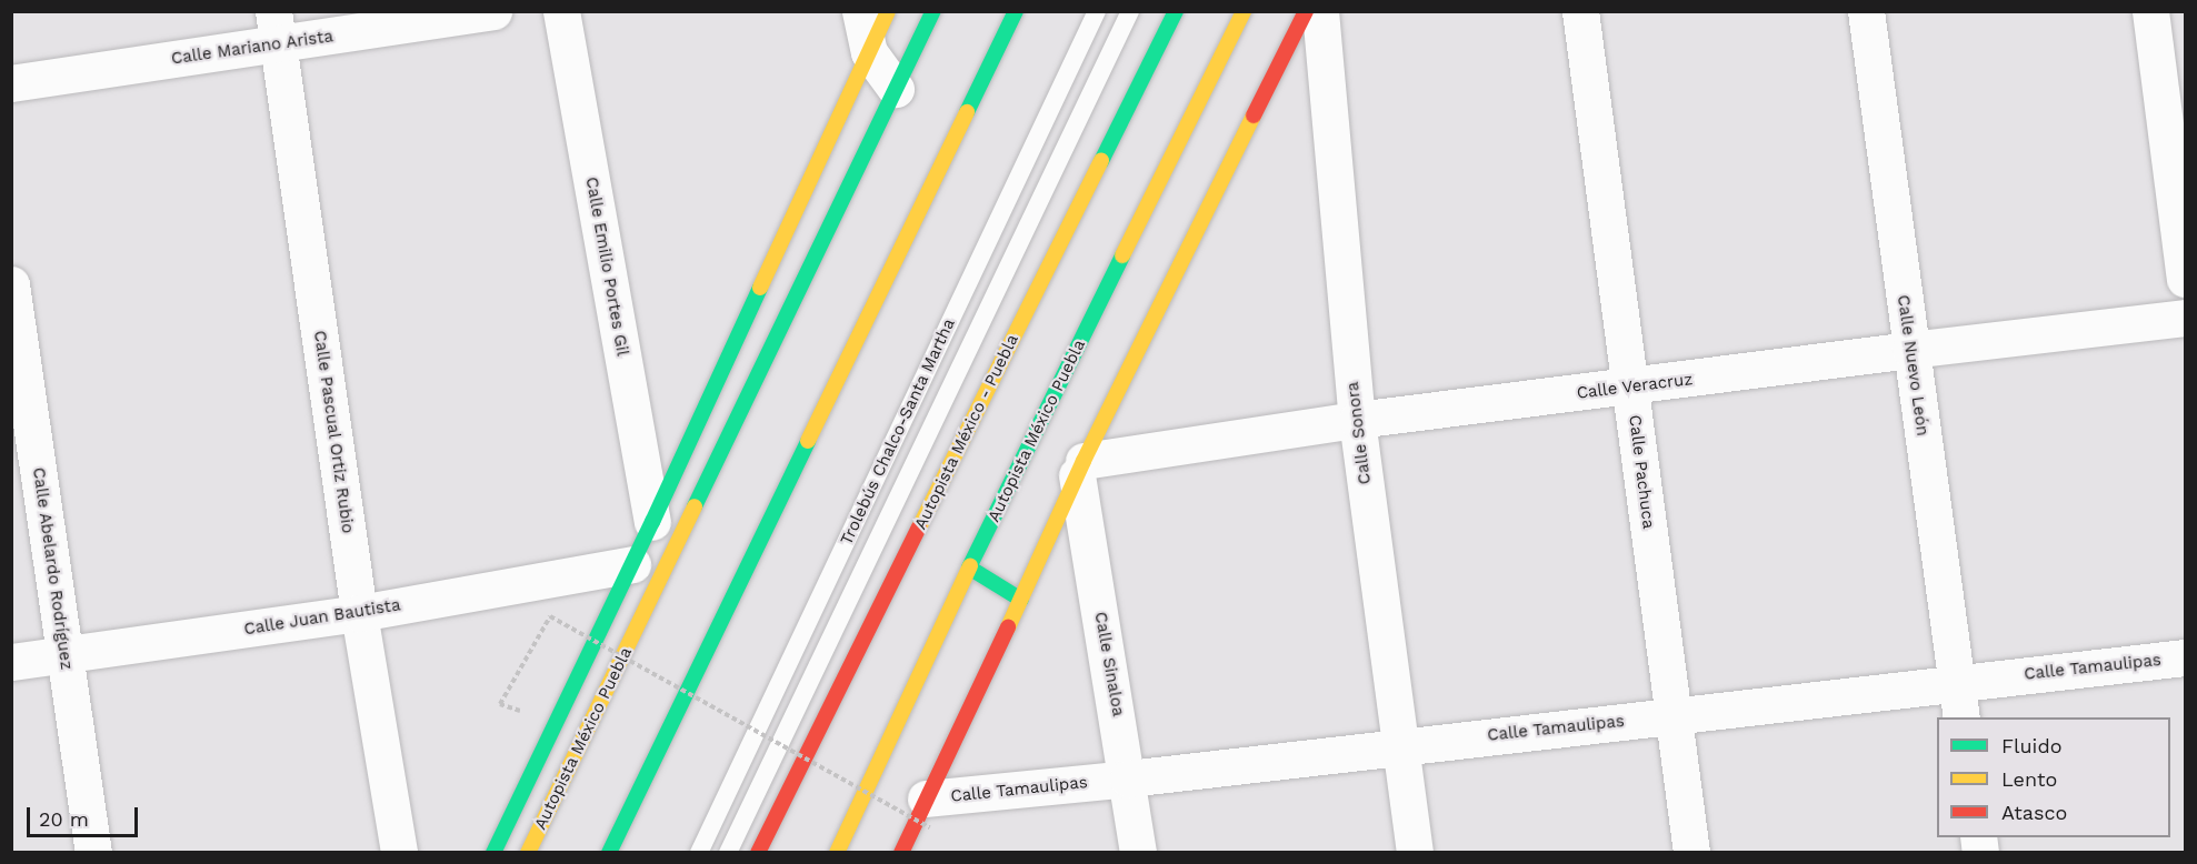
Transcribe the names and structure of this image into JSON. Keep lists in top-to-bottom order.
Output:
{
  "streets": {
    "main road": ["Autopista México Puebla", "Autopista México - Puebla"],
    "street": [
      "Calle Mariano Arista",
      "Calle Emilio Portes Gil",
      "Calle Nuevo León",
      "Calle Veracruz",
      "Calle Pascual Ortiz Rubio",
      "Calle Sonora",
      "Calle Pachuca",
      "Calle Abelardo Rodríguez",
      "Calle Juan Bautista",
      "Calle Sinaloa",
      "Calle Tamaulipas"
    ],
    "lane": ["Trolebús Chalco-Santa Martha"]
  },
  "crossings": [
    ["Calle Mariano Arista", "Calle Pascual Ortiz Rubio"],
    ["Calle Emilio Portes Gil", "Autopista México Puebla"],
    ["Calle Nuevo León", "Calle Veracruz"],
    ["Calle Nuevo León", "Calle Tamaulipas"],
    ["Calle Veracruz", "Calle Sonora"],
    ["Calle Veracruz", "Calle Pachuca"],
    ["Calle Veracruz", "Calle Sinaloa"],
    ["Autopista México Puebla", "Calle Juan Bautista"],
    ["Calle Pascual Ortiz Rubio", "Calle Juan Bautista"],
    ["Calle Sonora", "Calle Tamaulipas"],
    ["Calle Pachuca", "Calle Tamaulipas"],
    ["Calle Abelardo Rodríguez", "Calle Juan Bautista"],
    ["Calle Sinaloa", "Calle Tamaulipas"]
  ],
  "legend": ["Fluido", "Lento", "Atasco"],
  "scale_bar": "20 m"
}
